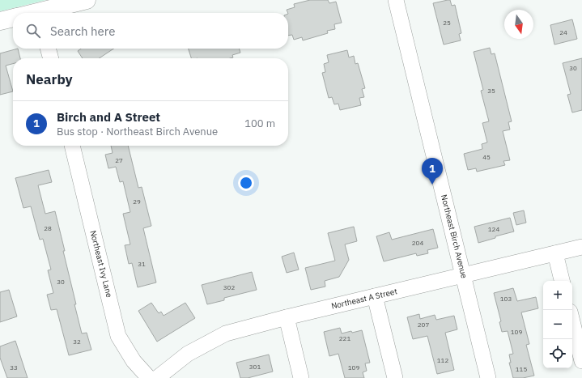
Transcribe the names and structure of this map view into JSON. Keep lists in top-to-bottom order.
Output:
{
  "streets": {
    "street": ["Northeast Birch Avenue", "Northeast Ivy Lane", "Northeast A Street"]
  },
  "crossings": [
    ["Northeast Birch Avenue", "Northeast A Street"]
  ],
  "house_numbers": [
    "25",
    "24",
    "30",
    "35",
    "45",
    "27",
    "29",
    "28",
    "124",
    "204",
    "31",
    "30",
    "302",
    "103",
    "207",
    "109",
    "221",
    "32",
    "112",
    "301",
    "33",
    "109",
    "115"
  ],
  "north": "bottom",
  "page": {
    "search": "Search here",
    "heading": "Nearby",
    "list": [
      {
        "mark": "1",
        "name": "Birch and A Street",
        "note": "Bus stop · Northeast Birch Avenue",
        "value": "100 m"
      }
    ],
    "pins": "1",
    "map_buttons": ["+", "−"]
  }
}
